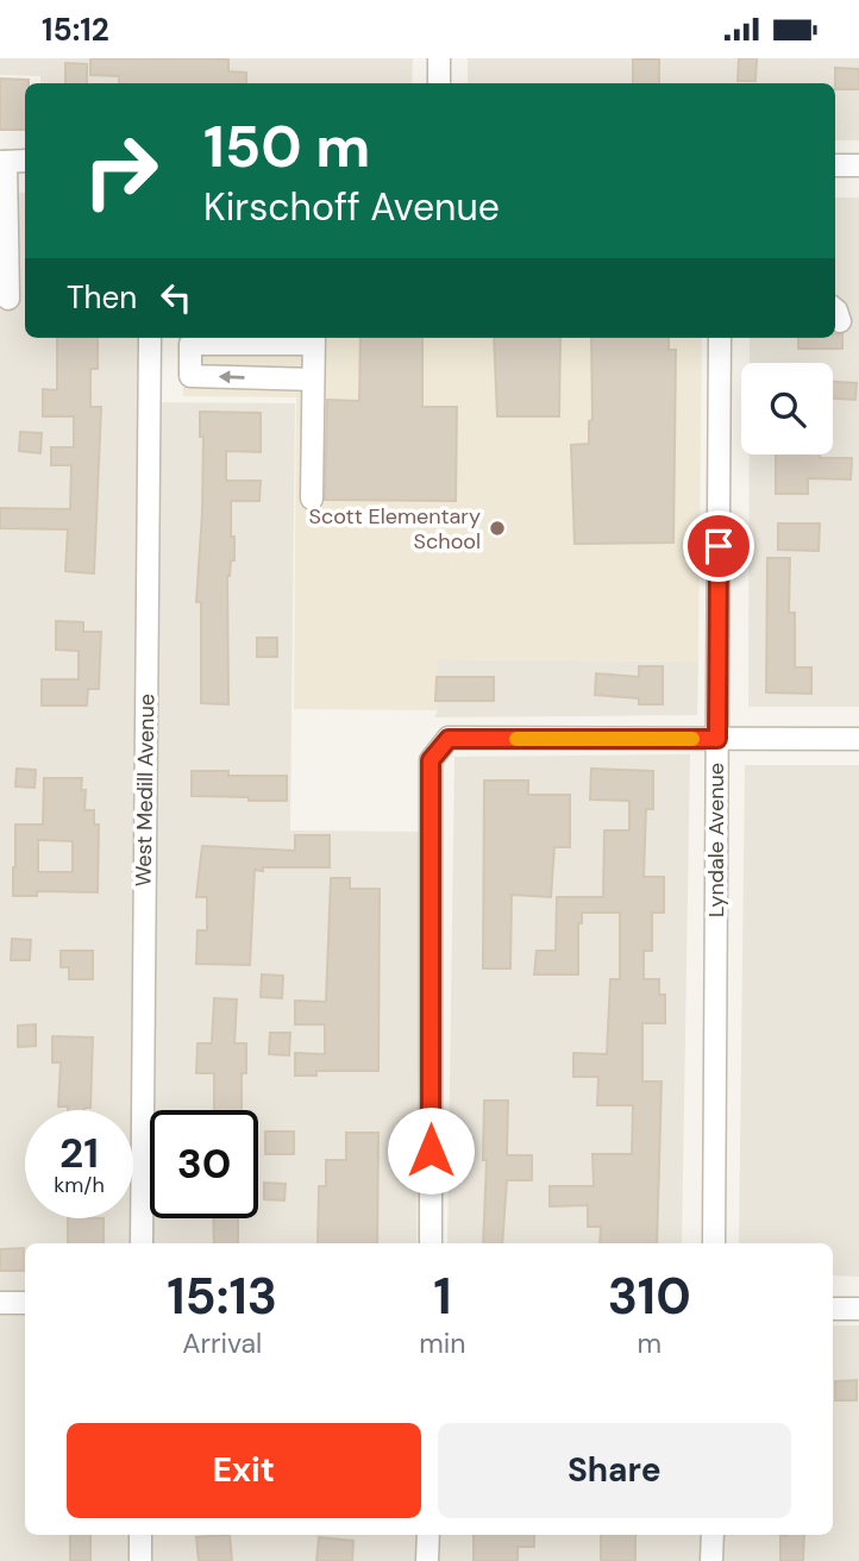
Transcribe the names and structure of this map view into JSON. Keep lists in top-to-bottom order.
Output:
{
  "streets": {
    "street": ["West Medill Avenue", "Lyndale Avenue"]
  },
  "places": ["Scott Elementary School"],
  "page": {
    "status": "15:12",
    "turn": ["150 m", "Kirschoff Avenue"],
    "then": "Then",
    "speed": "21 km/h",
    "limit": "30",
    "eta": [
      "15:13",
      "Arrival",
      "1",
      "min",
      "310",
      "m"
    ],
    "buttons": ["Exit", "Share"]
  }
}
